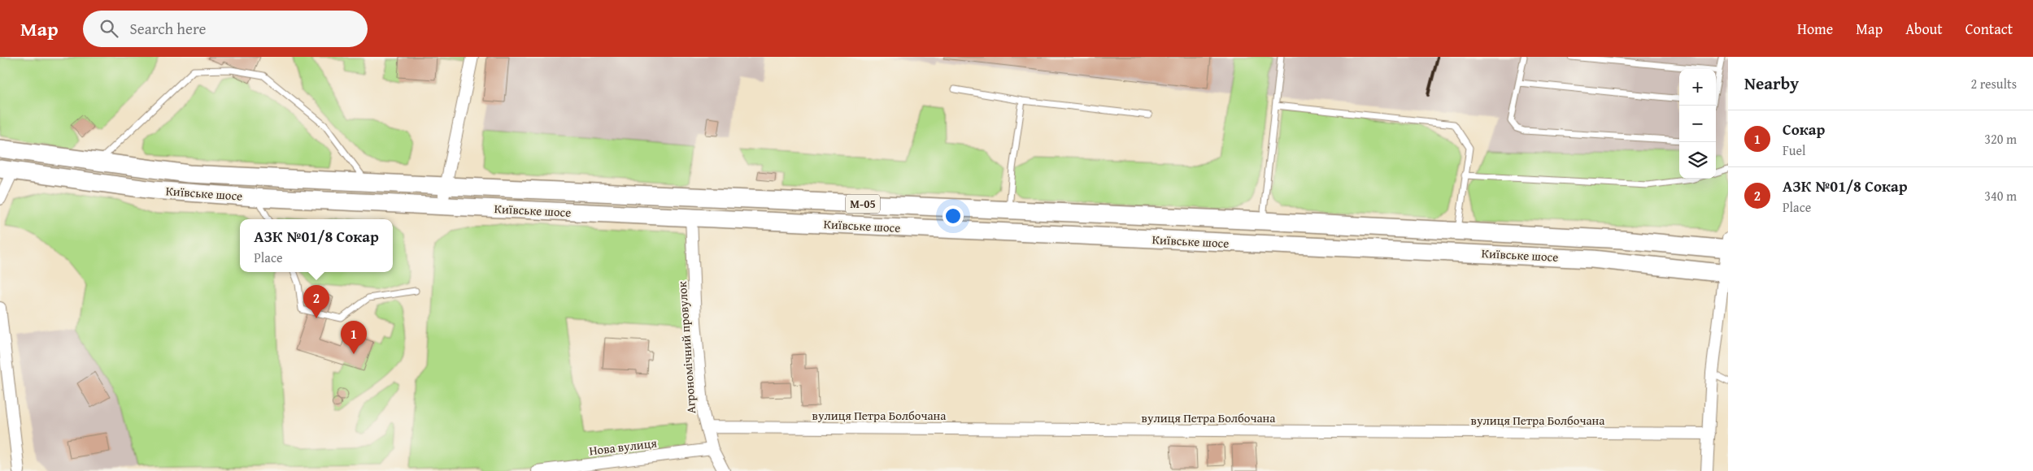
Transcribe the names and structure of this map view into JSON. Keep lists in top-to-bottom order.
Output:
{
  "streets": {
    "main road": ["Київське шосе", "М-05"],
    "street": ["Агрономічний провулок", "вулиця Петра Болбочана", "Нова вулиця"]
  },
  "crossings": [
    ["Київське шосе", "Агрономічний провулок"],
    ["Агрономічний провулок", "вулиця Петра Болбочана"],
    ["Агрономічний провулок", "Нова вулиця"]
  ],
  "page": {
    "header": "Map",
    "search": "Search here",
    "nav": [
      "Home",
      "Map",
      "About",
      "Contact"
    ],
    "heading": ["Nearby", "2 results"],
    "map_buttons": ["+", "−"],
    "list": [
      {
        "mark": "1",
        "name": "Сокар",
        "note": "Fuel",
        "value": "320 m"
      },
      {
        "mark": "2",
        "name": "АЗК №01/8 Сокар",
        "note": "Place",
        "value": "340 m"
      }
    ],
    "popup": ["АЗК №01/8 Сокар", "Place"],
    "pins": ["2", "1"]
  }
}
